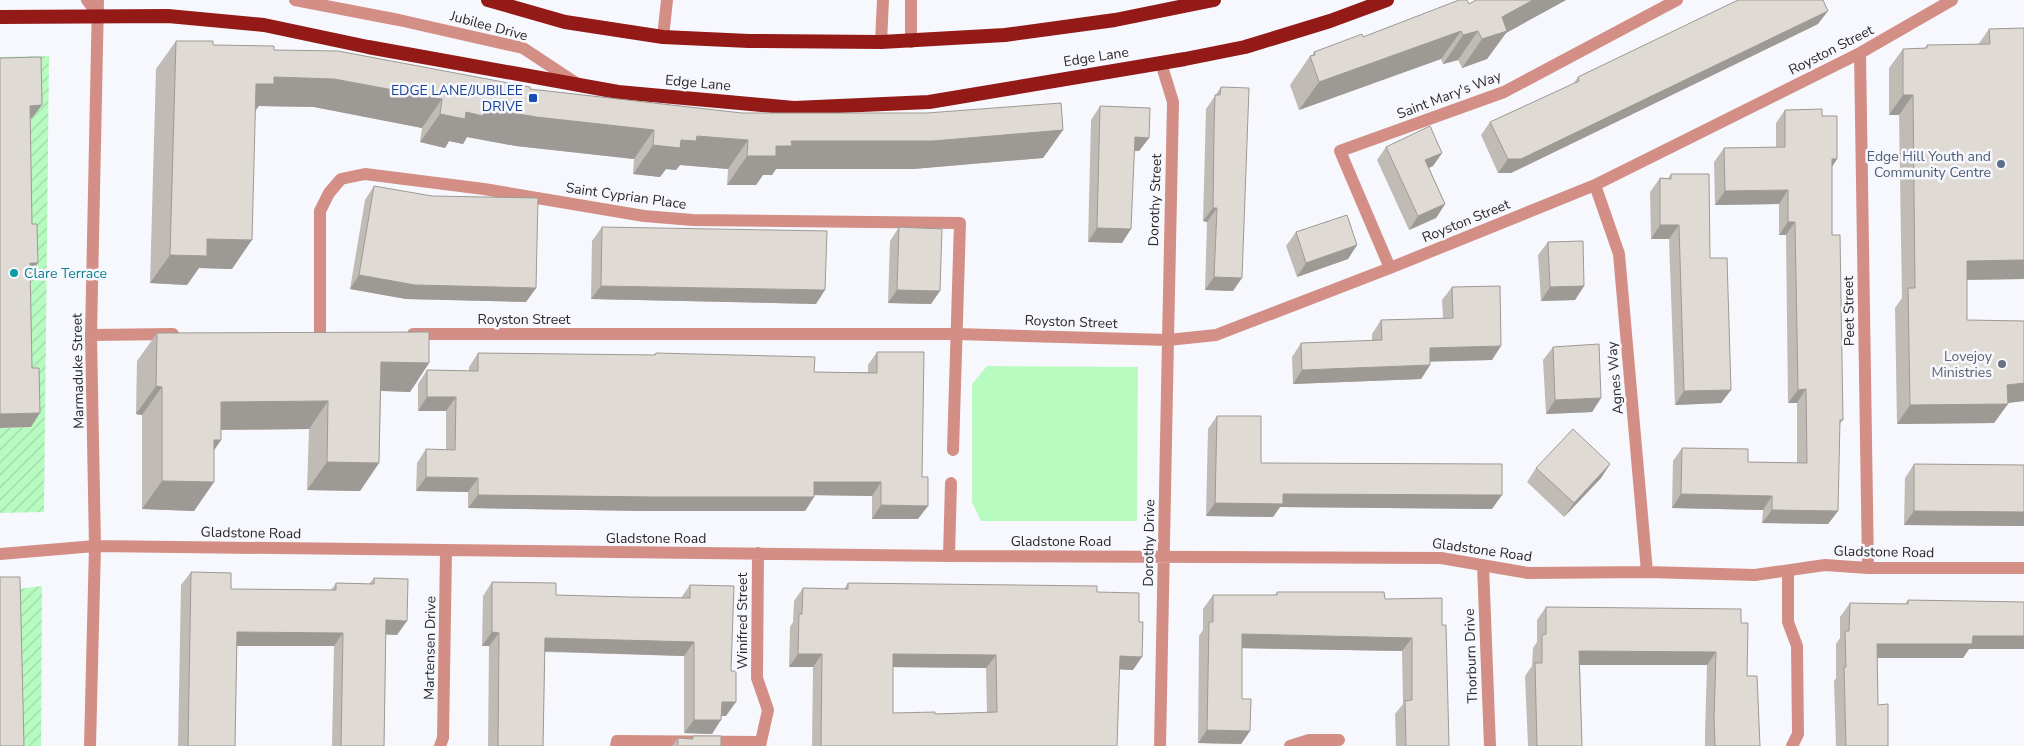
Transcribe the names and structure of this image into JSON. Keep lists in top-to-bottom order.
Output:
{
  "streets": {
    "highway": ["Edge Lane"],
    "street": [
      "Jubilee Drive",
      "Royston Street",
      "Saint Mary's Way",
      "Saint Cyprian Place",
      "Dorothy Street",
      "Peet Street",
      "Marmaduke Street",
      "Agnes Way",
      "Gladstone Road",
      "Dorothy Drive",
      "Winifred Street",
      "Martensen Drive",
      "Thorburn Drive"
    ]
  },
  "crossings": [
    ["Jubilee Drive", "Edge Lane"],
    ["Royston Street", "Saint Mary's Way"],
    ["Royston Street", "Saint Cyprian Place"],
    ["Royston Street", "Dorothy Street"],
    ["Royston Street", "Peet Street"],
    ["Royston Street", "Agnes Way"],
    ["Royston Street", "Dorothy Drive"],
    ["Edge Lane", "Dorothy Street"],
    ["Edge Lane", "Marmaduke Street"],
    ["Dorothy Street", "Dorothy Drive"],
    ["Peet Street", "Gladstone Road"],
    ["Marmaduke Street", "Gladstone Road"],
    ["Agnes Way", "Gladstone Road"],
    ["Gladstone Road", "Dorothy Drive"],
    ["Gladstone Road", "Winifred Street"],
    ["Gladstone Road", "Martensen Drive"],
    ["Gladstone Road", "Thorburn Drive"]
  ],
  "places": {
    "transit": ["EDGE LANE/JUBILEE DRIVE"],
    "other": ["Edge Hill Youth and Community Centre", "Clare Terrace", "Lovejoy Ministries"]
  }
}
